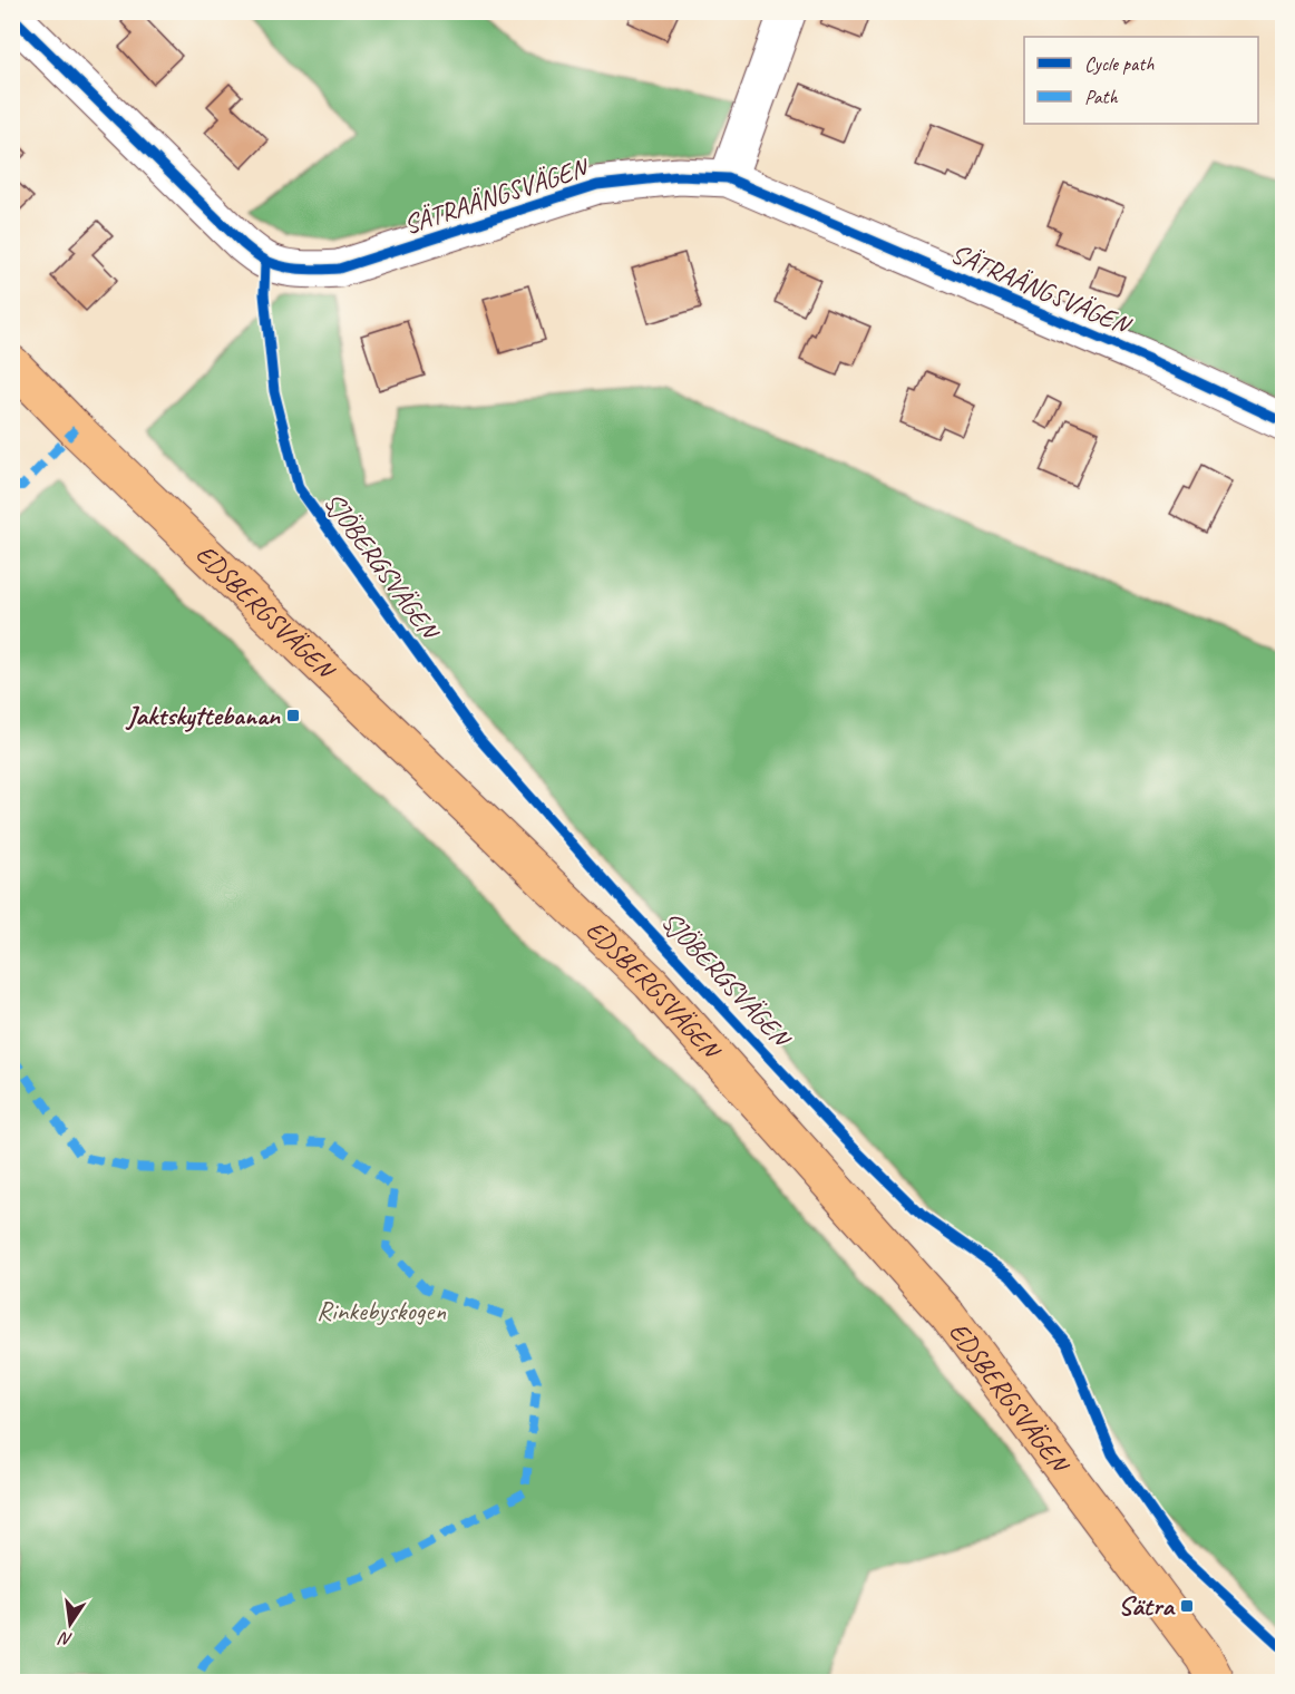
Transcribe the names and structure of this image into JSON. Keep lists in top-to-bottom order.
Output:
{
  "streets": {
    "main road": ["EDSBERGSVÄGEN"],
    "street": ["SÄTRAÄNGSVÄGEN"],
    "cycle path": ["SJÖBERGSVÄGEN"]
  },
  "parks": ["Rinkebyskogen"],
  "places": {
    "transit": ["Jaktskyttebanan", "Sätra"]
  },
  "legend": ["Cycle path", "Path"],
  "north": "bottom"
}
